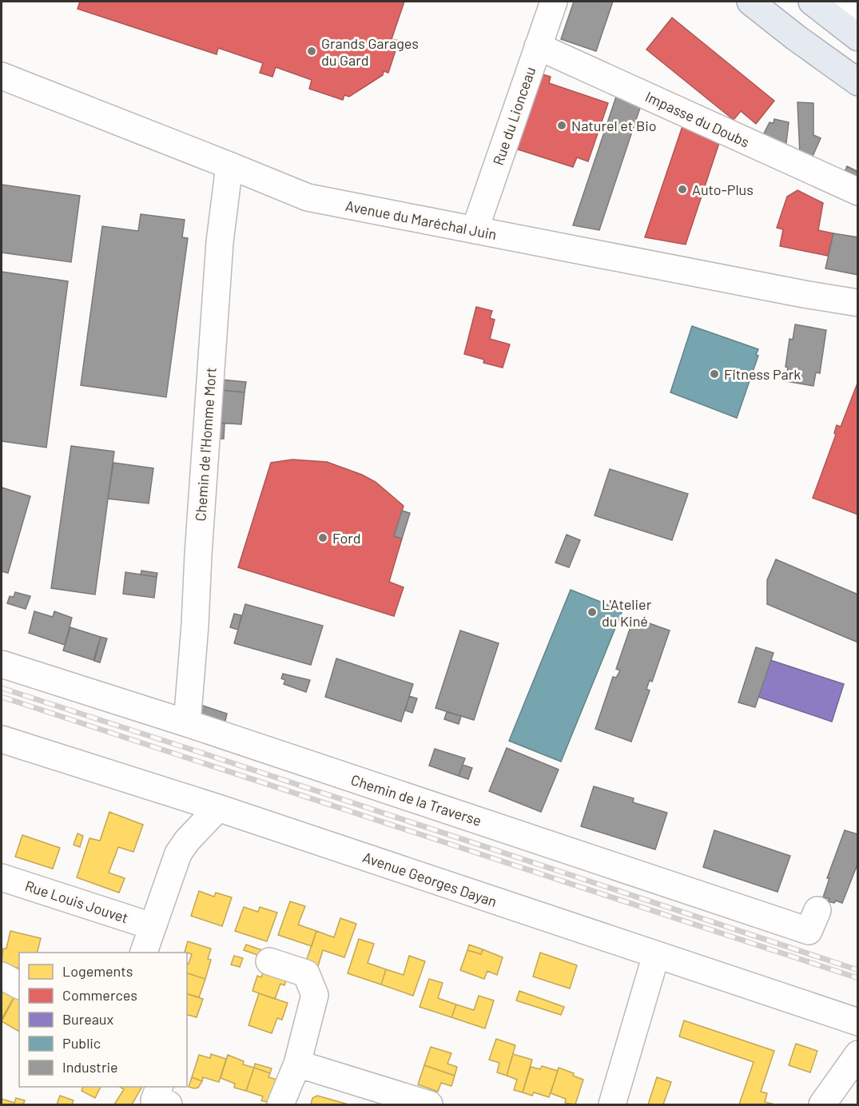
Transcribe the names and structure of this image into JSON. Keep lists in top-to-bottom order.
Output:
{
  "streets": {
    "street": [
      "Rue du Lionceau",
      "Impasse du Doubs",
      "Avenue du Maréchal Juin",
      "Chemin de l'Homme Mort",
      "Chemin de la Traverse",
      "Avenue Georges Dayan",
      "Rue Louis Jouvet"
    ]
  },
  "crossings": [
    ["Rue du Lionceau", "Impasse du Doubs"],
    ["Rue du Lionceau", "Avenue du Maréchal Juin"],
    ["Avenue du Maréchal Juin", "Chemin de l'Homme Mort"],
    ["Chemin de l'Homme Mort", "Chemin de la Traverse"]
  ],
  "places": [
    "Grands Garages du Gard",
    "Naturel et Bio",
    "Auto-Plus",
    "Fitness Park",
    "Ford",
    "L'Atelier du Kiné"
  ],
  "legend": [
    "Logements",
    "Commerces",
    "Bureaux",
    "Public",
    "Industrie"
  ]
}
